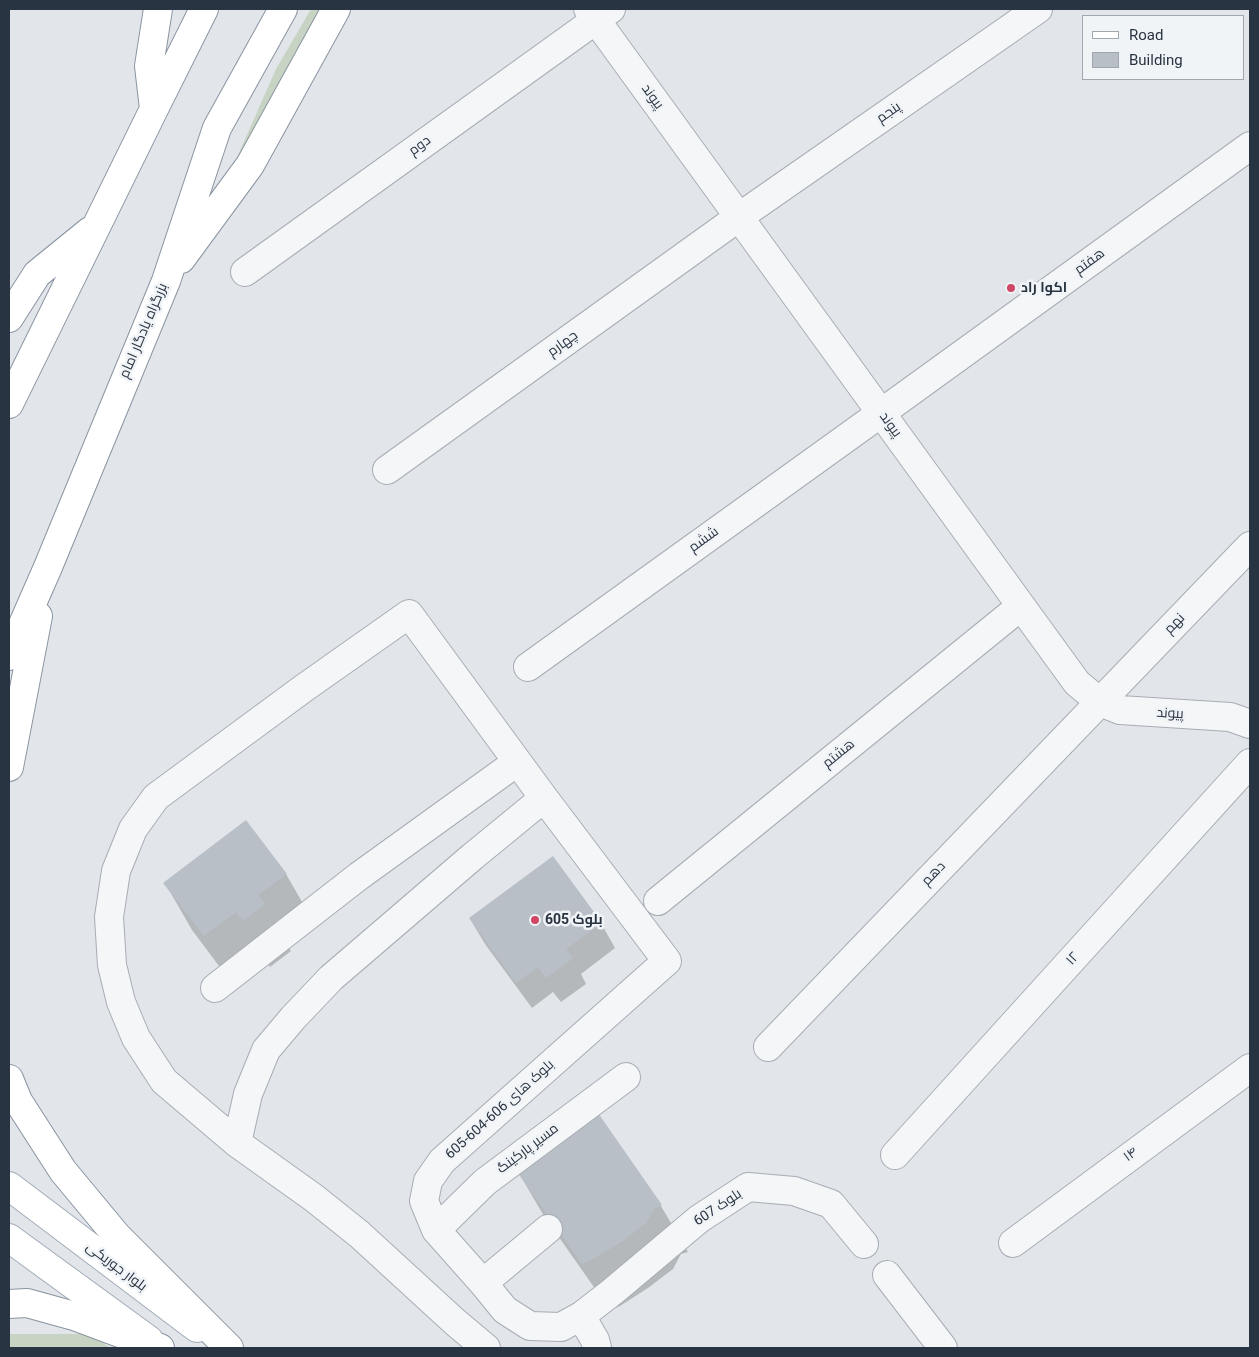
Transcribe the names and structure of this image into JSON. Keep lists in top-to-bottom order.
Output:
{
  "streets": {
    "main road": ["بزرگراه یادگار امام", "بلوار جوریکی"],
    "street": [
      "پیوند",
      "پنجم",
      "دوم",
      "هفتم",
      "چهارم",
      "ششم",
      "نهم",
      "هشتم",
      "دهم",
      "۱۲",
      "بلوک های 606-604-605",
      "مسیر پارکینگ",
      "۱۴",
      "بلوک 607"
    ]
  },
  "crossings": [
    ["پیوند", "پنجم"],
    ["پیوند", "دوم"],
    ["پیوند", "هفتم"],
    ["پیوند", "چهارم"],
    ["پیوند", "ششم"],
    ["پیوند", "نهم"],
    ["پیوند", "هشتم"],
    ["پیوند", "دهم"],
    ["پنجم", "چهارم"],
    ["هفتم", "ششم"],
    ["نهم", "دهم"],
    ["بلوک های 606-604-605", "مسیر پارکینگ"],
    ["بلوک های 606-604-605", "بلوک 607"]
  ],
  "places": ["اکوا راد", "بلوک 605"],
  "legend": ["Road", "Building"]
}
